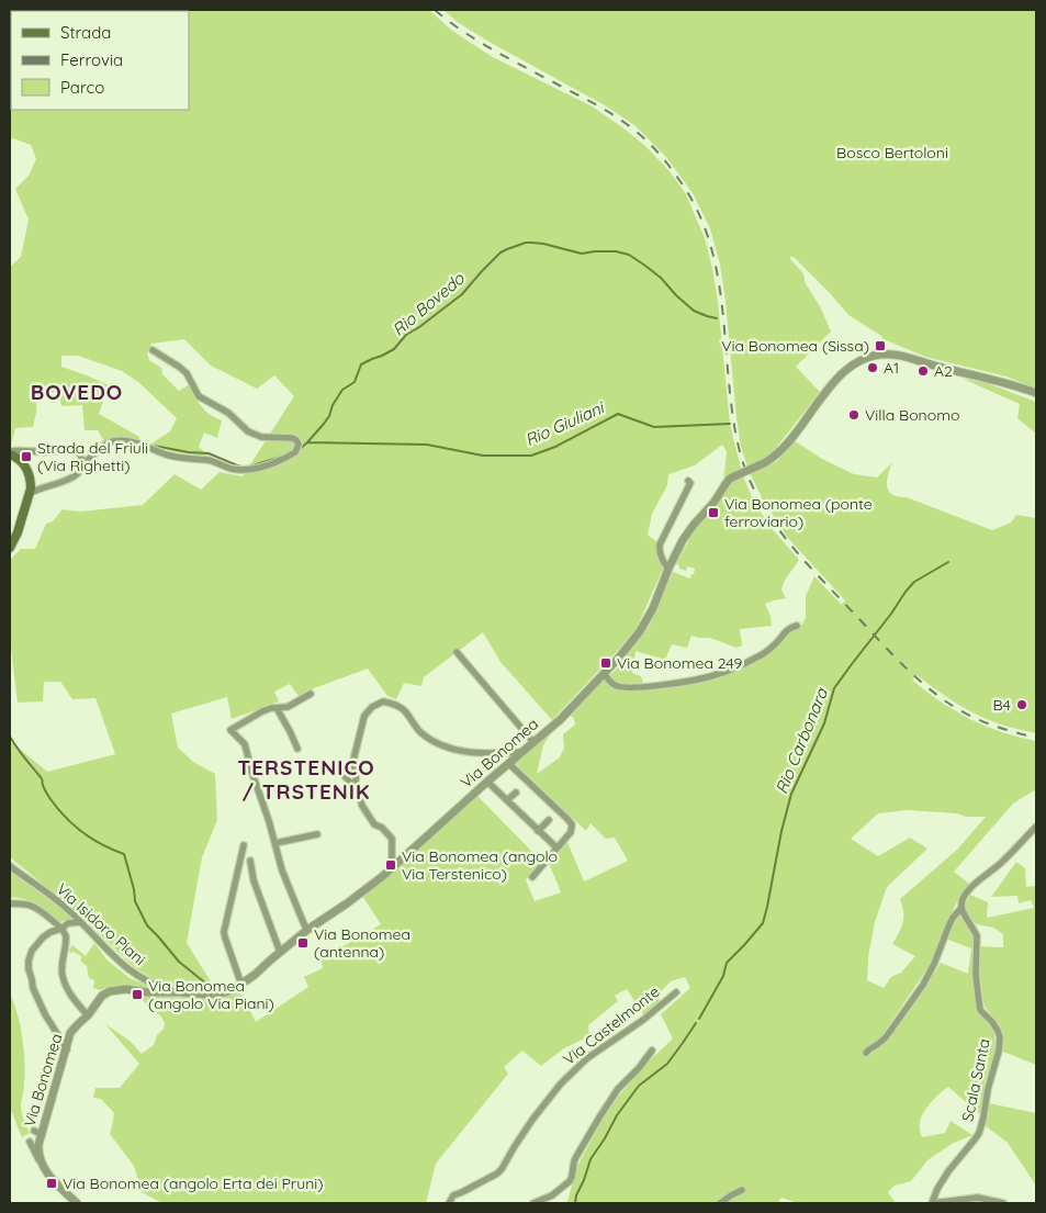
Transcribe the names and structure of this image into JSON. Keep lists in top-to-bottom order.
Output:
{
  "streets": {
    "street": [
      "Via Bonomea",
      "Via Isidoro Piani",
      "Via Castelmonte",
      "Scala Santa"
    ]
  },
  "crossings": [
    ["Via Bonomea", "Via Isidoro Piani"]
  ],
  "districts": ["BOVEDO", "TERSTENICO / TRSTENIK"],
  "water": ["Rio Bovedo", "Rio Giuliani", "Rio Carbonara"],
  "parks": ["Bosco Bertoloni"],
  "places": {
    "transit": [
      "Via Bonomea (Sissa)",
      "Strada del Friuli (Via Righetti)",
      "Via Bonomea (ponte ferroviario)",
      "Via Bonomea 249",
      "Via Bonomea (angolo Via Terstenico)",
      "Via Bonomea (antenna)",
      "Via Bonomea (angolo Via Piani)",
      "Via Bonomea (angolo Erta dei Pruni)"
    ],
    "other": [
      "A1",
      "A2",
      "Villa Bonomo",
      "B4"
    ]
  },
  "legend": ["Strada", "Ferrovia", "Parco"]
}
